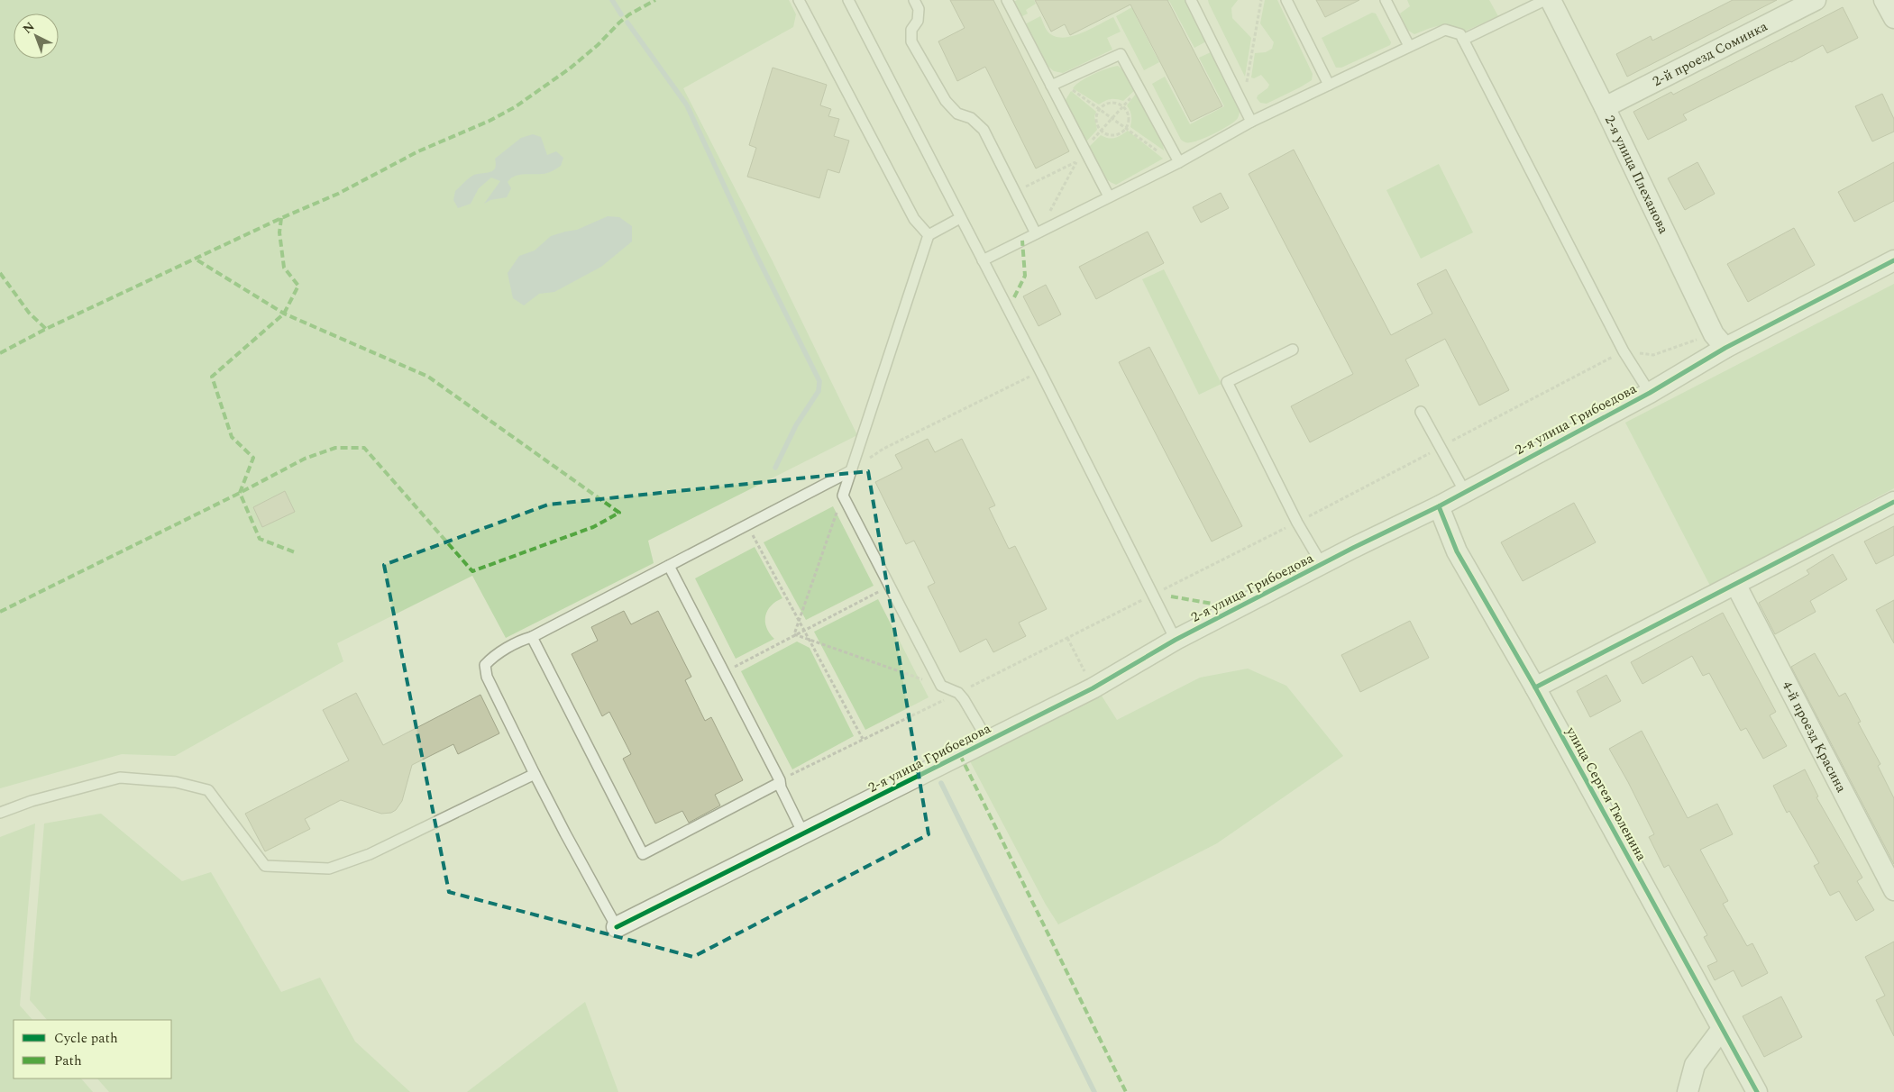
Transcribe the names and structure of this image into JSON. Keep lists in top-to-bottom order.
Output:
{
  "streets": {
    "street": [
      "2-й проезд Соминка",
      "2-я улица Плеханова",
      "2-я улица Грибоедова",
      "4-й проезд Красина",
      "улица Сергея Тюленина"
    ]
  },
  "crossings": [
    ["2-й проезд Соминка", "2-я улица Плеханова"],
    ["2-я улица Плеханова", "2-я улица Грибоедова"],
    ["2-я улица Грибоедова", "улица Сергея Тюленина"]
  ],
  "legend": ["Cycle path", "Path"],
  "north": "top left"
}
